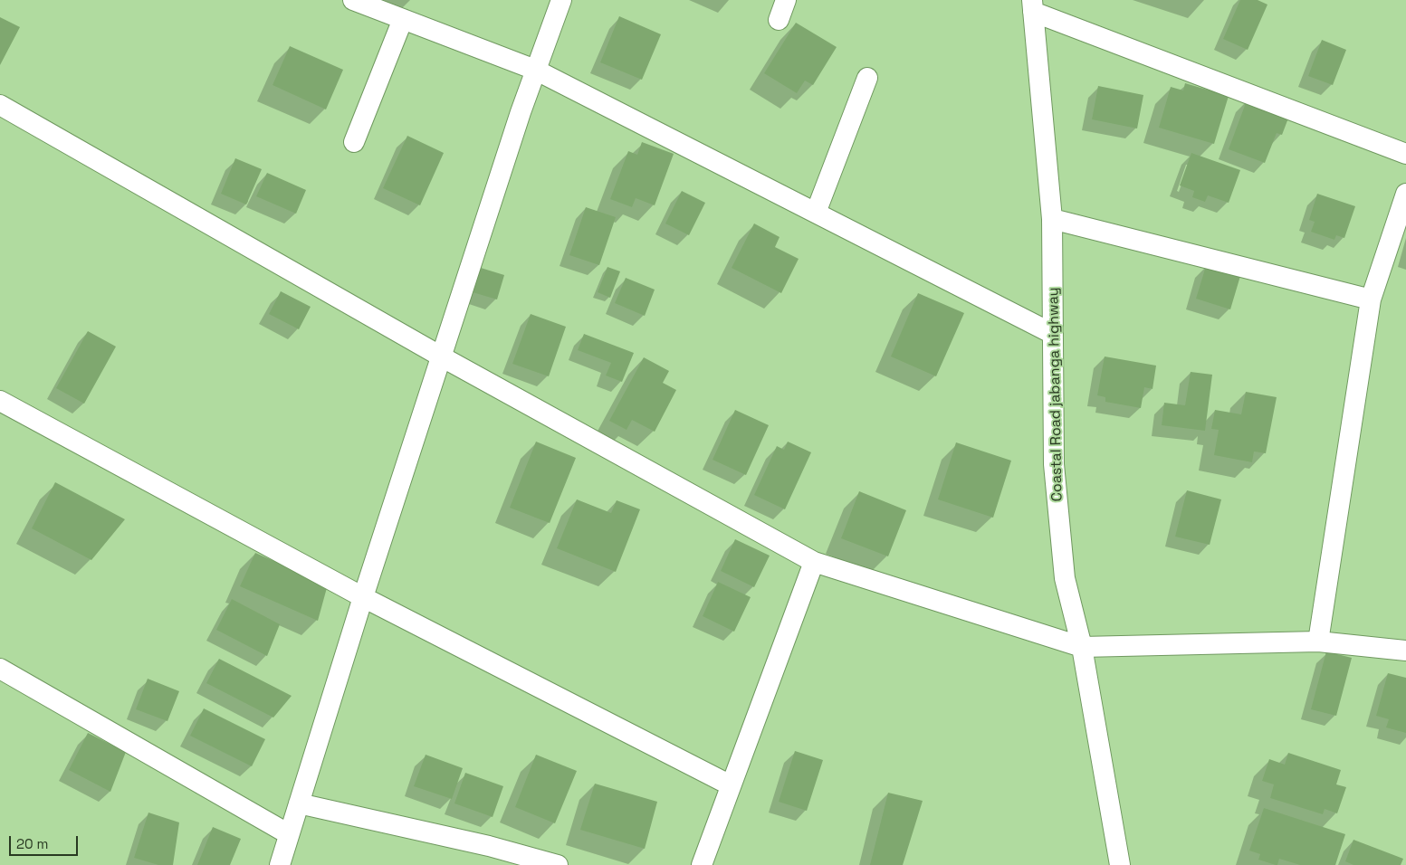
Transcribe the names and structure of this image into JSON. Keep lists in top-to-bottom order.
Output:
{
  "streets": {
    "street": ["Coastal Road jabanga highway"]
  },
  "scale_bar": "20 m"
}
